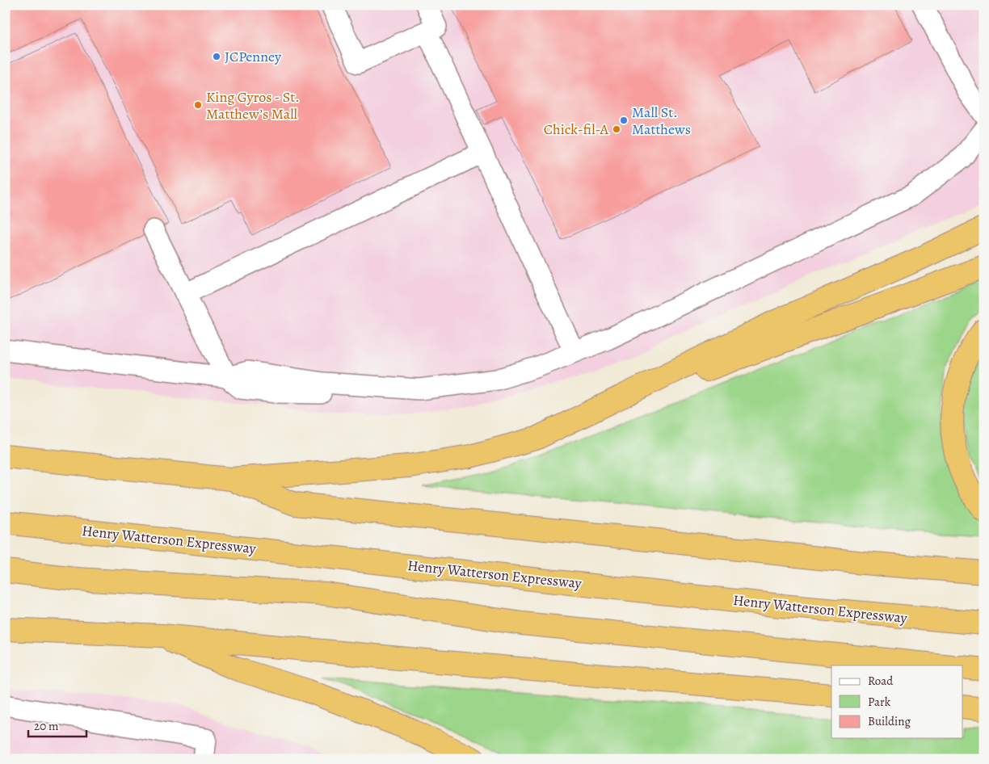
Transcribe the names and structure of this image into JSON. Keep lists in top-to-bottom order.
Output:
{
  "streets": {
    "highway": ["Henry Watterson Expressway"]
  },
  "places": [
    "JCPenney",
    "King Gyros - St. Matthew’s Mall",
    "Mall St. Matthews",
    "Chick-fil-A"
  ],
  "legend": ["Road", "Park", "Building"],
  "scale_bar": "20 m"
}
